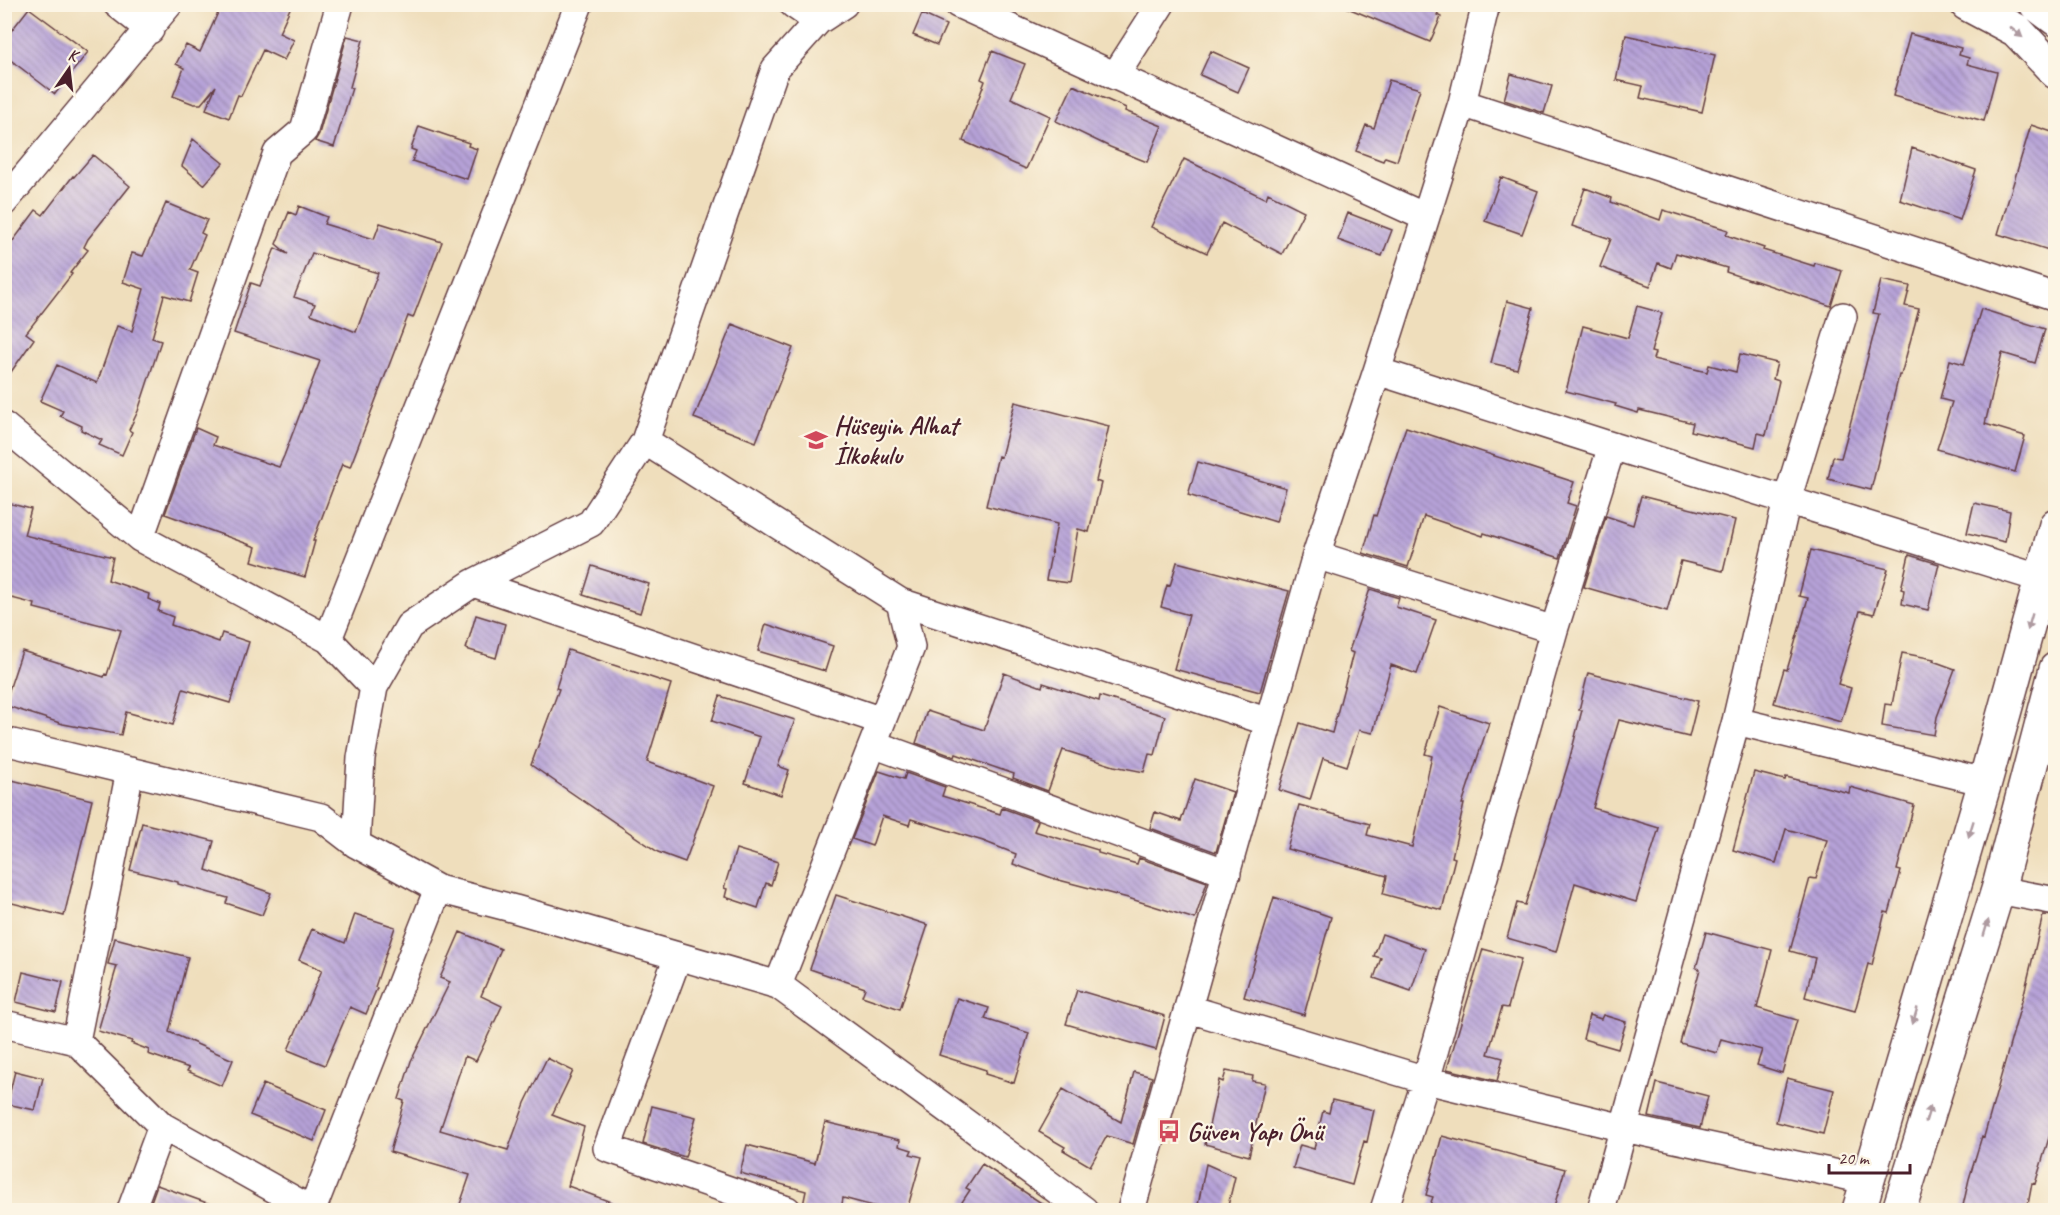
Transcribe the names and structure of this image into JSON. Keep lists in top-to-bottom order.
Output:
{
  "places": {
    "school or university": ["Hüseyin Alhat İlkokulu"],
    "bus stop": ["Güven Yapı Önü"]
  },
  "scale_bar": "20 m",
  "north": "top"
}
